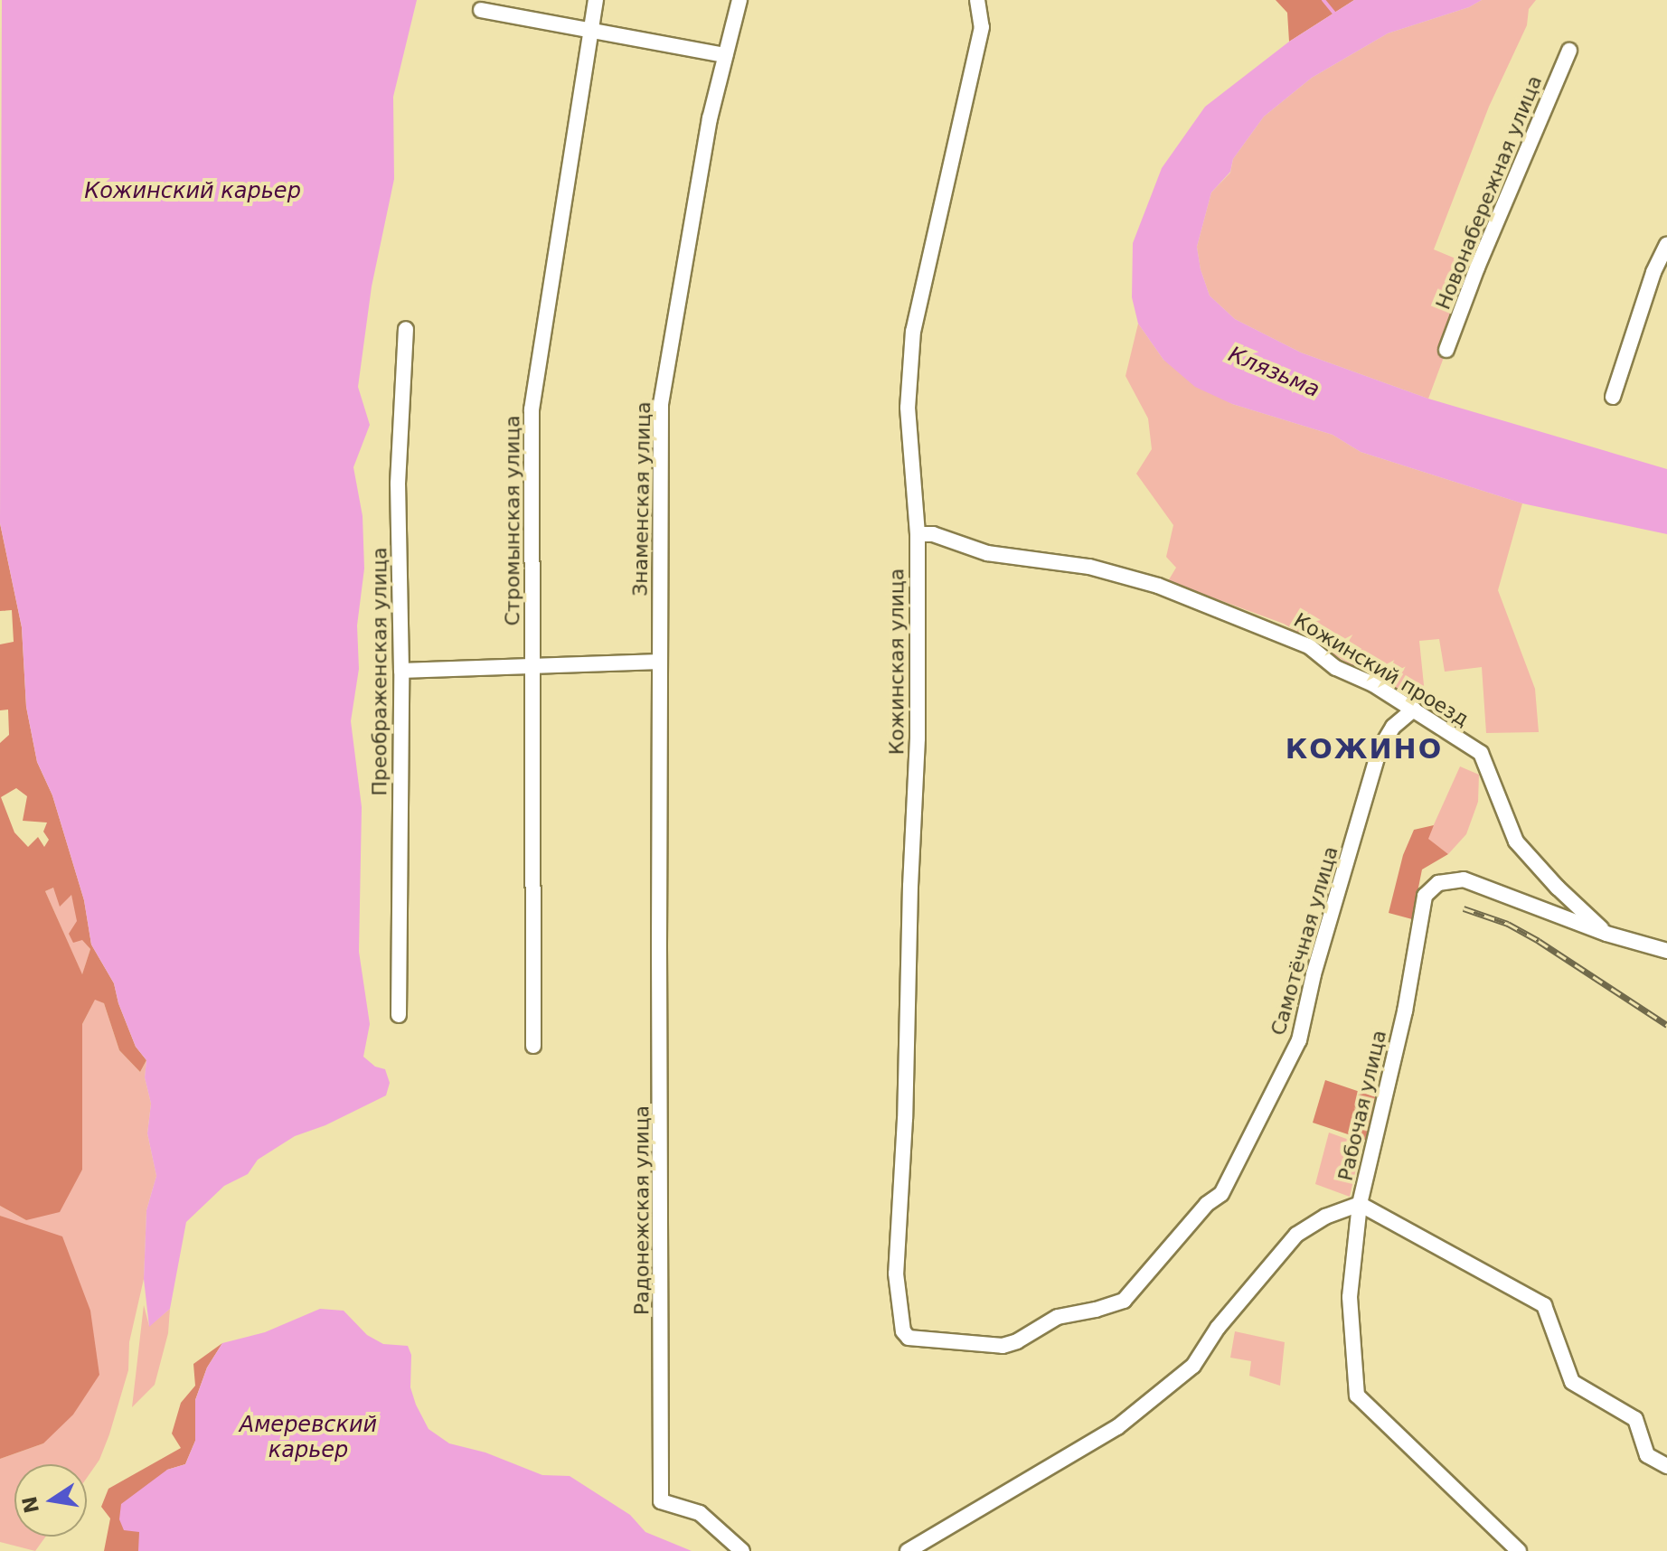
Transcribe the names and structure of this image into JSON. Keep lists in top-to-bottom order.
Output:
{
  "streets": {
    "street": [
      "Новонабережная улица",
      "Знаменская улица",
      "Стромынская улица",
      "Кожинская улица",
      "Кожинский проезд",
      "Преображенская улица",
      "Самотёчная улица",
      "Рабочая улица",
      "Радонежская улица"
    ]
  },
  "crossings": [
    ["Знаменская улица", "Радонежская улица"],
    ["Кожинская улица", "Кожинский проезд"],
    ["Кожинская улица", "Самотёчная улица"],
    ["Кожинский проезд", "Самотёчная улица"],
    ["Кожинский проезд", "Рабочая улица"]
  ],
  "districts": ["КОЖИНО"],
  "water": ["Кожинский карьер", "Клязьма", "Амеревский карьер"],
  "north": "left"
}
